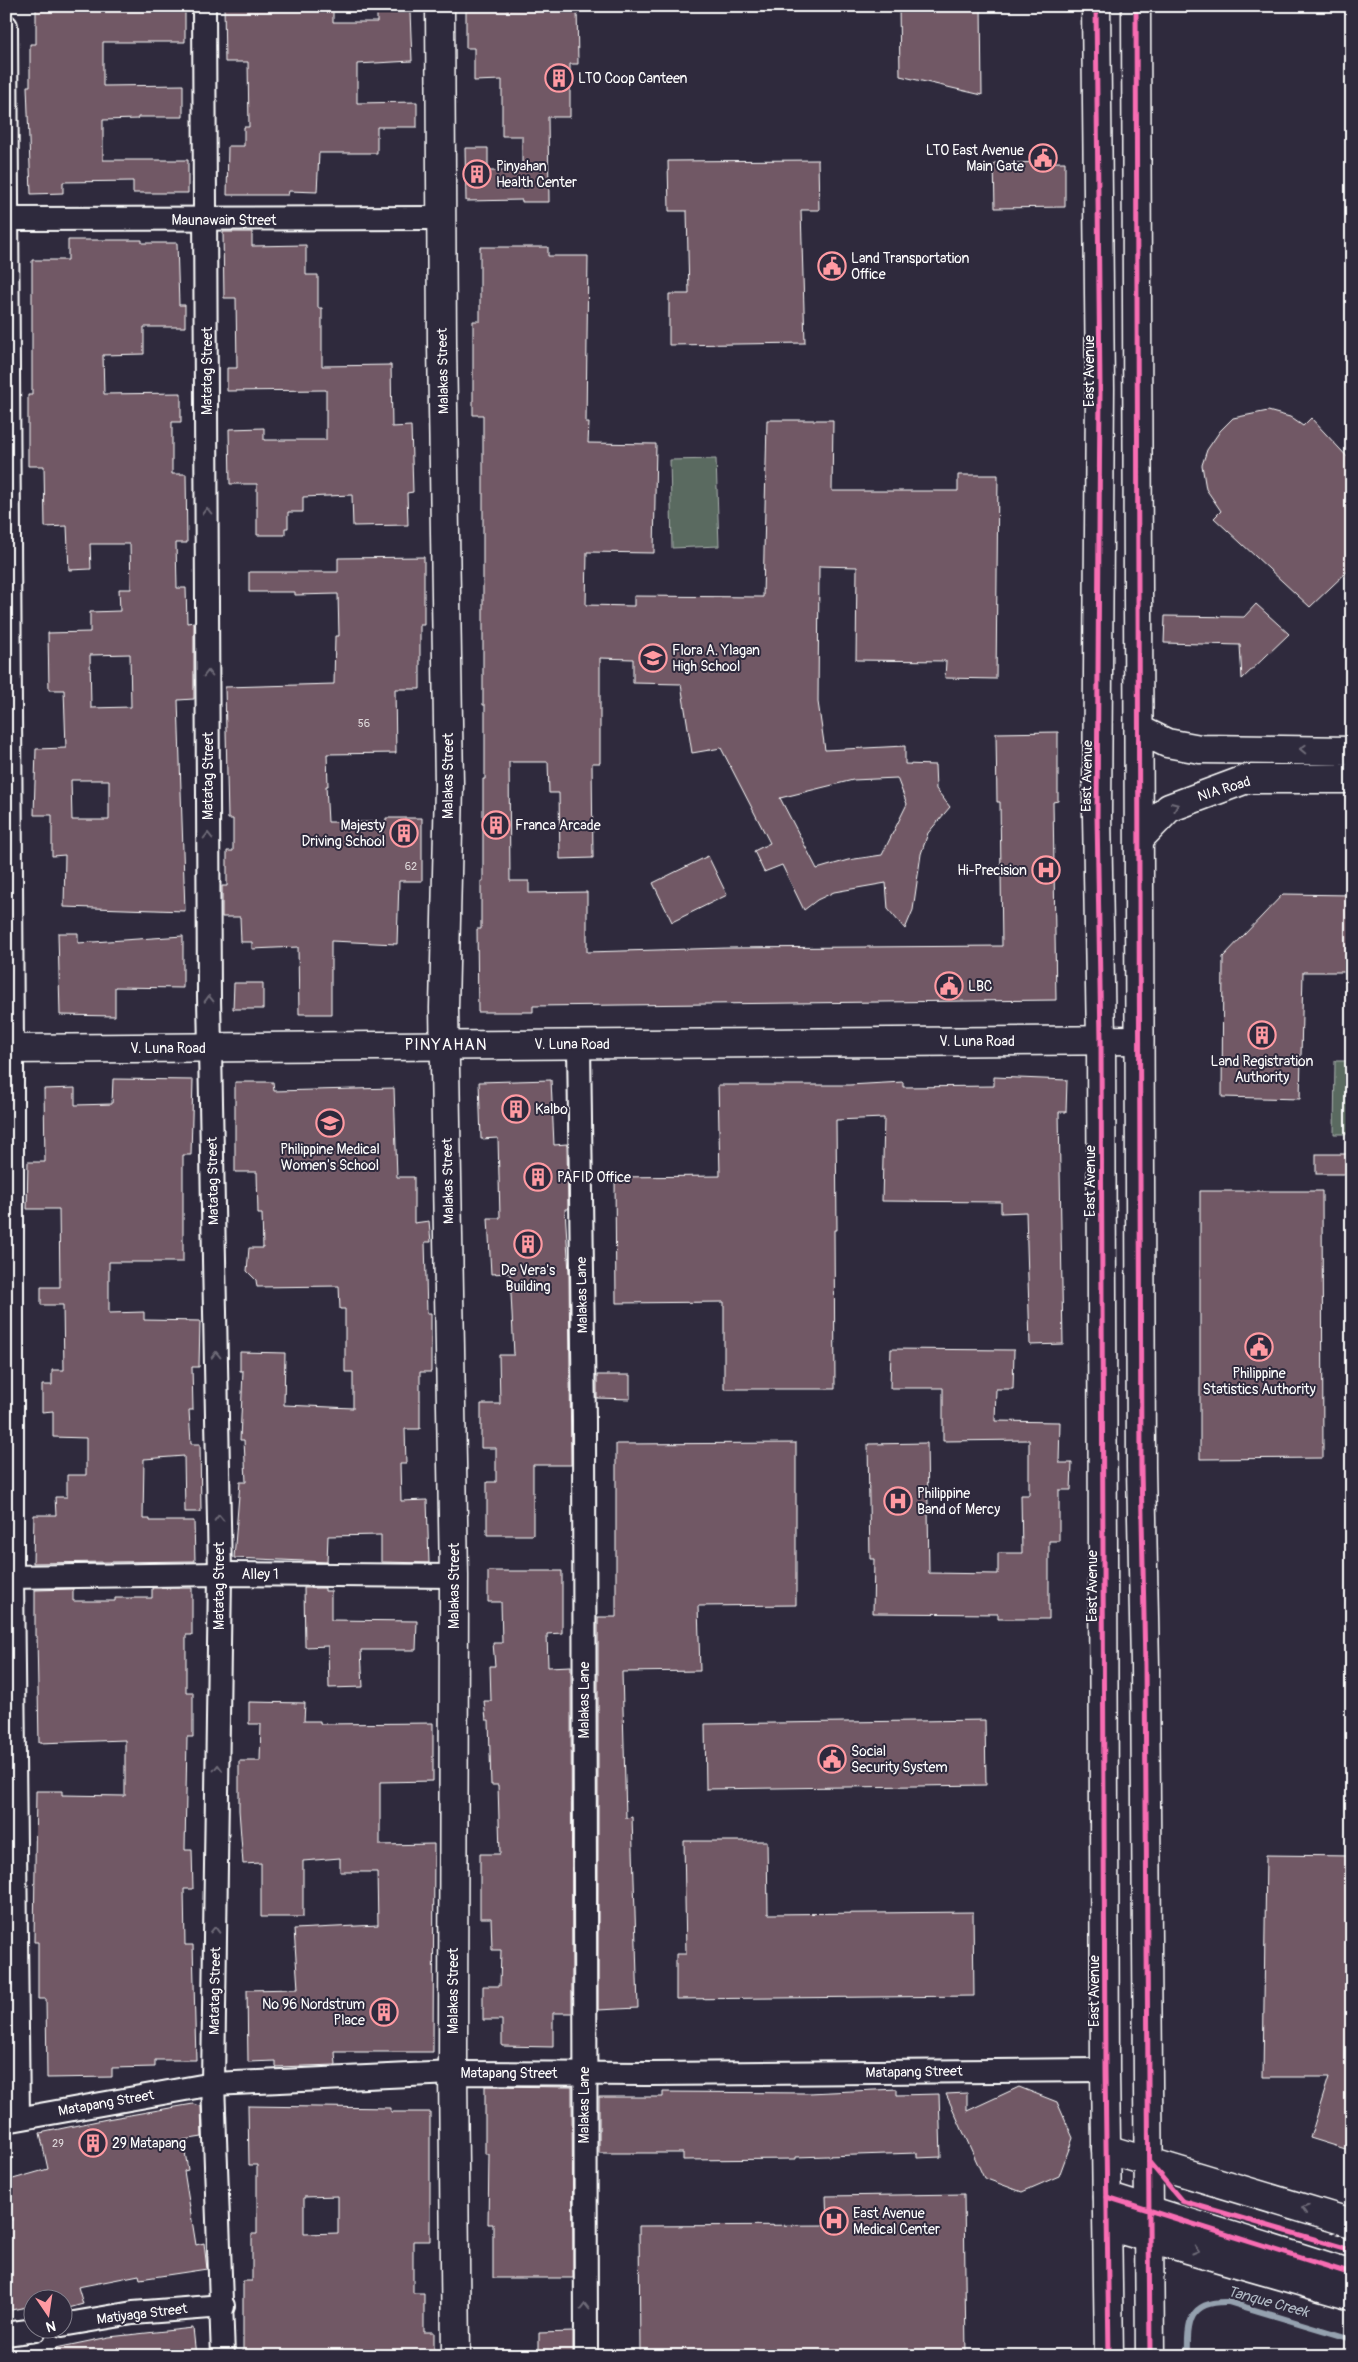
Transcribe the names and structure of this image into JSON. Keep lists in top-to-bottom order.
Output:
{
  "streets": {
    "main road": [
      "Malakas Street",
      "East Avenue",
      "NIA Road",
      "V. Luna Road"
    ],
    "street": [
      "Maunawain Street",
      "Matatag Street",
      "Malakas Lane",
      "Alley 1",
      "Matapang Street",
      "Matiyaga Street"
    ]
  },
  "crossings": [
    ["Maunawain Street", "Matatag Street"],
    ["Maunawain Street", "Malakas Street"],
    ["Matatag Street", "V. Luna Road"],
    ["Matatag Street", "Alley 1"],
    ["Matatag Street", "Matapang Street"],
    ["Matatag Street", "Matiyaga Street"],
    ["Malakas Street", "V. Luna Road"],
    ["Malakas Street", "Alley 1"],
    ["Malakas Street", "Matapang Street"],
    ["East Avenue", "V. Luna Road"],
    ["East Avenue", "Matapang Street"],
    ["V. Luna Road", "Malakas Lane"],
    ["Malakas Lane", "Matapang Street"]
  ],
  "districts": ["PINYAHAN"],
  "water": ["Tanque Creek"],
  "places": {
    "building": [
      "LTO Coop Canteen",
      "Pinyahan Health Center",
      "Franca Arcade",
      "Majesty Driving School",
      "Land Registration Authority",
      "Kalbo",
      "PAFID Office",
      "De Vera's Building",
      "№ 96 Nordstrum Place",
      "29 Matapang"
    ],
    "public building": [
      "LTO East Avenue Main Gate",
      "Land Transportation Office",
      "LBC",
      "Philippine Statistics Authority",
      "Social Security System"
    ],
    "school or university": ["Flora A. Ylagan High School", "Philippine Medical Women's School"],
    "hospital": ["Hi-Precision", "Philippine Band of Mercy", "East Avenue Medical Center"]
  },
  "house_numbers": ["56", "62", "29"],
  "north": "bottom"
}
